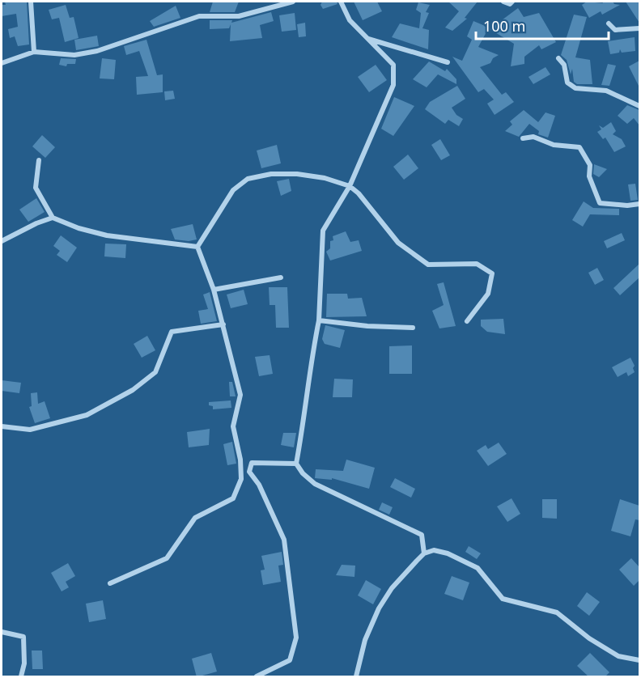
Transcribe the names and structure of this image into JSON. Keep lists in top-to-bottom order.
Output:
{
  "scale_bar": "100 m"
}
